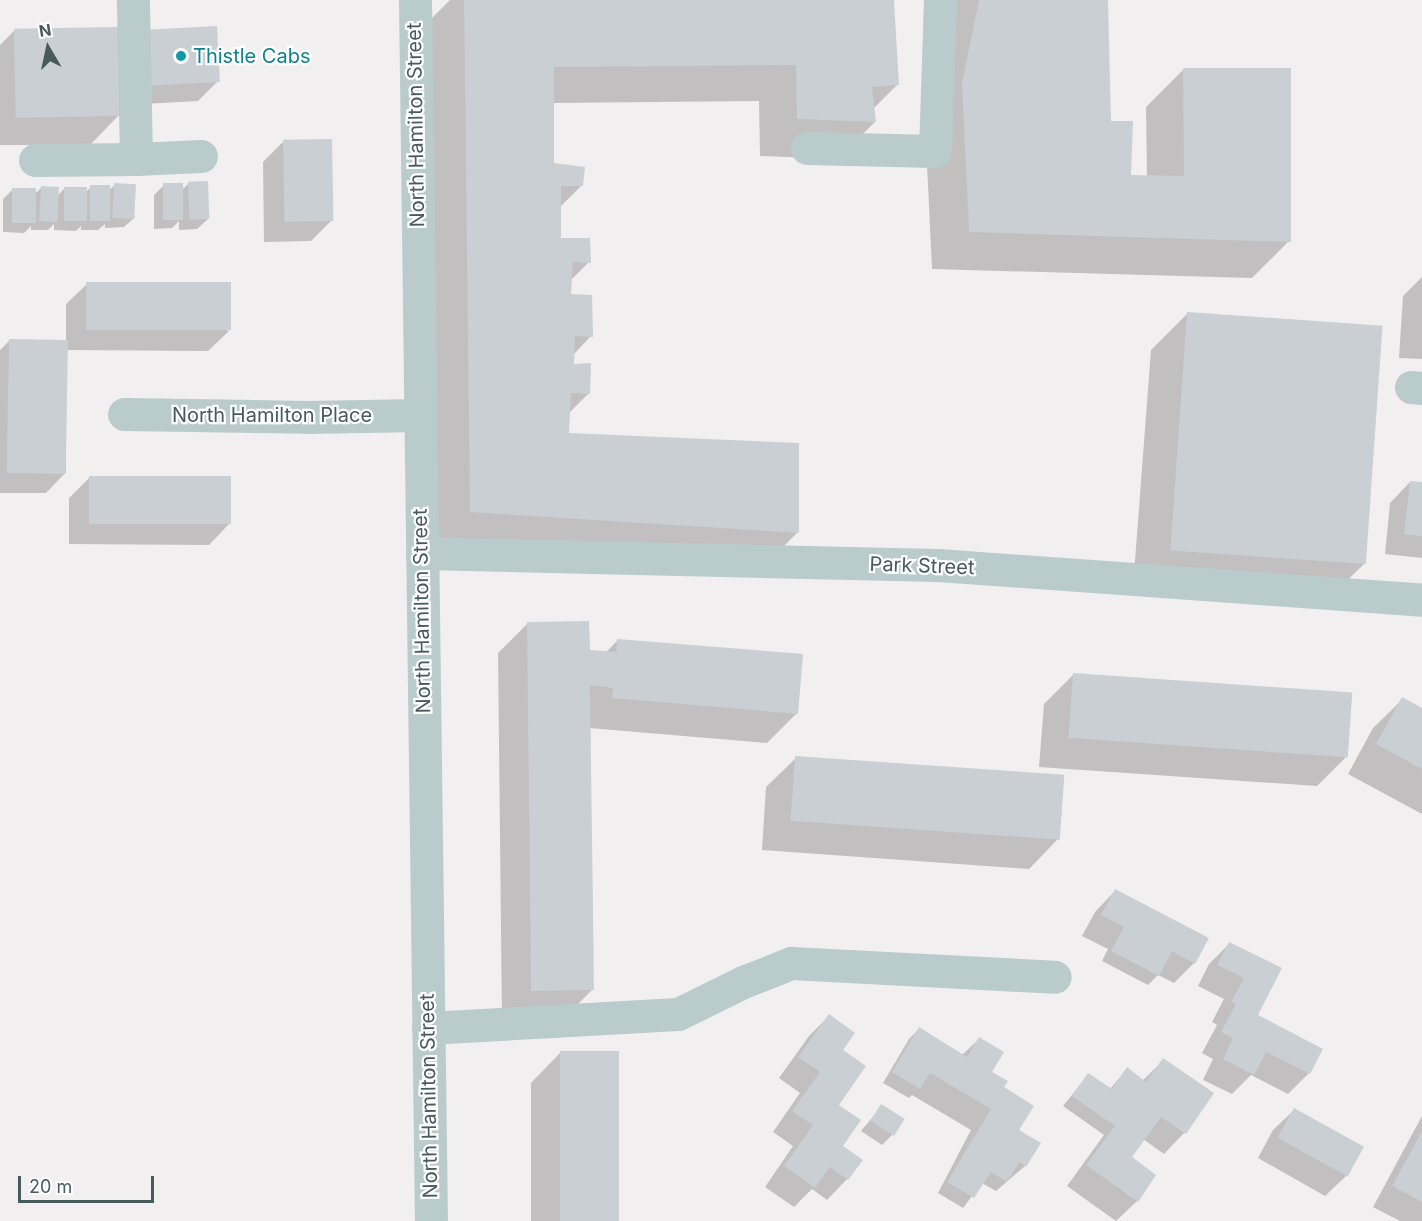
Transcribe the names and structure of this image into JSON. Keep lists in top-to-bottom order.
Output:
{
  "streets": {
    "street": ["North Hamilton Street", "North Hamilton Place", "Park Street"]
  },
  "crossings": [
    ["North Hamilton Street", "North Hamilton Place"],
    ["North Hamilton Street", "Park Street"]
  ],
  "places": ["Thistle Cabs"],
  "scale_bar": "20 m",
  "north": "top"
}
